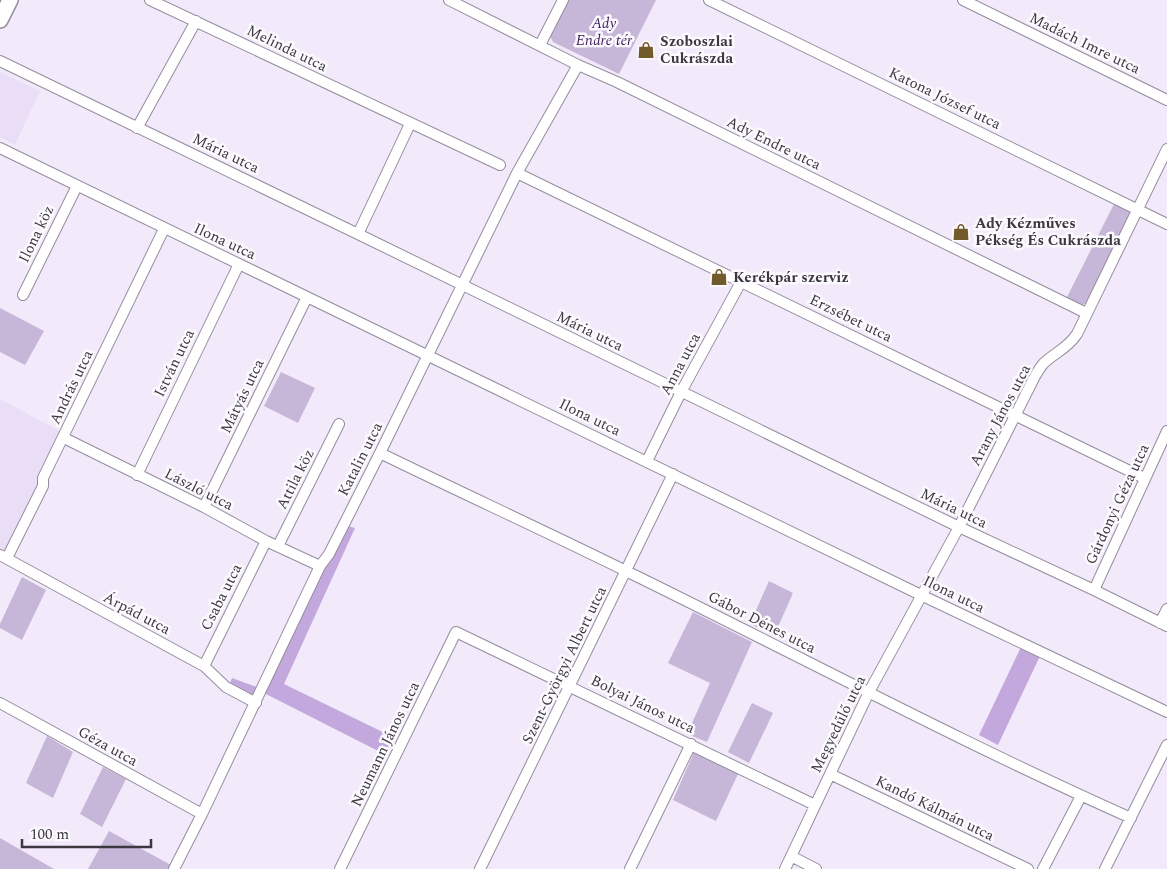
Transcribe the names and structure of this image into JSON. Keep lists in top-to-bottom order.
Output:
{
  "streets": {
    "street": [
      "Madách Imre utca",
      "Melinda utca",
      "Katona József utca",
      "Ady Endre utca",
      "Mária utca",
      "Ilona köz",
      "Ilona utca",
      "Erzsébet utca",
      "István utca",
      "Anna utca",
      "András utca",
      "Mátyás utca",
      "Arany János utca",
      "Katalin utca",
      "Attila köz",
      "László utca",
      "Gárdonyi Géza utca",
      "Csaba utca",
      "Árpád utca",
      "Gábor Dénes utca",
      "Szent-Györgyi Albert utca",
      "Bolyai János utca",
      "Megyedűlő utca",
      "Neumann János utca",
      "Géza utca",
      "Kandó Kálmán utca"
    ]
  },
  "crossings": [
    ["Katona József utca", "Arany János utca"],
    ["Ady Endre utca", "Arany János utca"],
    ["Ady Endre utca", "Katalin utca"],
    ["Mária utca", "Anna utca"],
    ["Mária utca", "Arany János utca"],
    ["Mária utca", "Katalin utca"],
    ["Mária utca", "Gárdonyi Géza utca"],
    ["Ilona köz", "Ilona utca"],
    ["Ilona utca", "István utca"],
    ["Ilona utca", "Anna utca"],
    ["Ilona utca", "András utca"],
    ["Ilona utca", "Mátyás utca"],
    ["Ilona utca", "Arany János utca"],
    ["Ilona utca", "Katalin utca"],
    ["Ilona utca", "Szent-Györgyi Albert utca"],
    ["Ilona utca", "Megyedűlő utca"],
    ["Erzsébet utca", "Anna utca"],
    ["Erzsébet utca", "Arany János utca"],
    ["Erzsébet utca", "Katalin utca"],
    ["Erzsébet utca", "Gárdonyi Géza utca"],
    ["István utca", "László utca"],
    ["András utca", "László utca"],
    ["András utca", "Árpád utca"],
    ["Mátyás utca", "László utca"],
    ["Arany János utca", "Megyedűlő utca"],
    ["Katalin utca", "László utca"],
    ["Katalin utca", "Árpád utca"],
    ["Katalin utca", "Gábor Dénes utca"],
    ["Katalin utca", "Géza utca"],
    ["Attila köz", "László utca"],
    ["László utca", "Csaba utca"],
    ["Csaba utca", "Árpád utca"],
    ["Gábor Dénes utca", "Szent-Györgyi Albert utca"],
    ["Gábor Dénes utca", "Megyedűlő utca"],
    ["Szent-Györgyi Albert utca", "Bolyai János utca"],
    ["Bolyai János utca", "Megyedűlő utca"],
    ["Bolyai János utca", "Neumann János utca"],
    ["Megyedűlő utca", "Kandó Kálmán utca"]
  ],
  "parks": ["Ady Endre tér"],
  "places": {
    "shop": ["Szoboszlai Cukrászda", "Ady Kézműves Pékség És Cukrászda", "Kerékpár szerviz"]
  },
  "scale_bar": "100 m"
}
